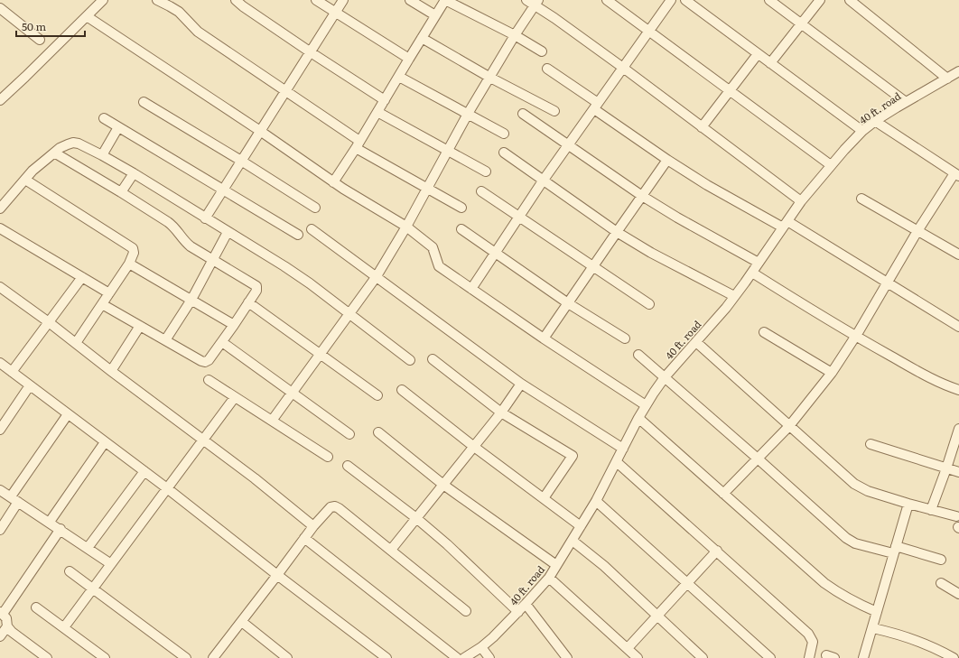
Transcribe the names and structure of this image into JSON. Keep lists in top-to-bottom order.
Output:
{
  "streets": {
    "street": ["40 ft. road"]
  },
  "scale_bar": "50 m"
}
